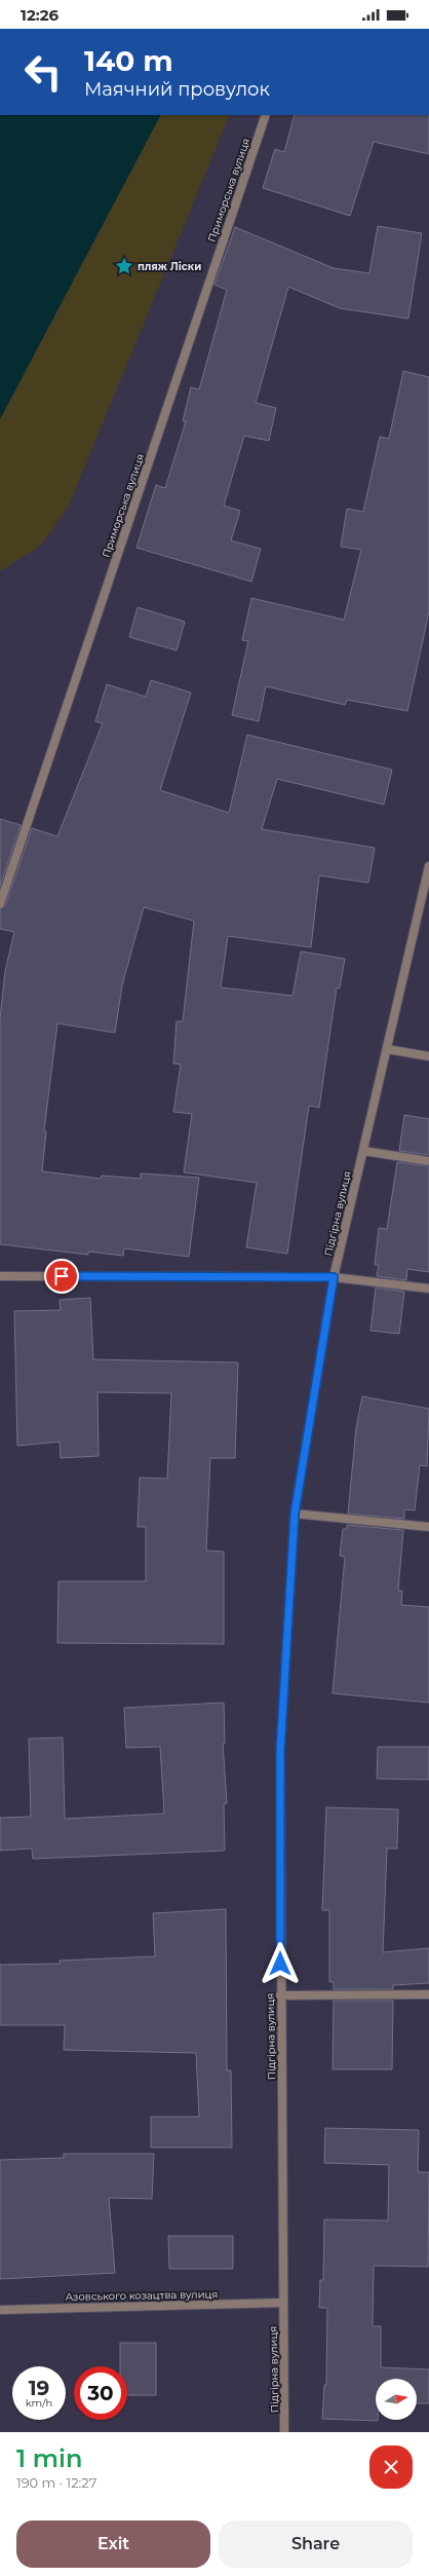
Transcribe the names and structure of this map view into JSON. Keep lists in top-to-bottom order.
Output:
{
  "streets": {
    "street": ["Приморська вулиця", "Підгірна вулиця", "Азовського козацтва вулиця"]
  },
  "crossings": [
    ["Підгірна вулиця", "Азовського козацтва вулиця"]
  ],
  "places": {
    "place": ["пляж Ліски"]
  },
  "north": "right",
  "page": {
    "status": "12:26",
    "turn": ["140 m", "Маячний провулок"],
    "speed": "19 km/h",
    "limit": "30",
    "heading": ["1 min", "190 m · 12:27"],
    "buttons": ["Exit", "Share"]
  }
}
